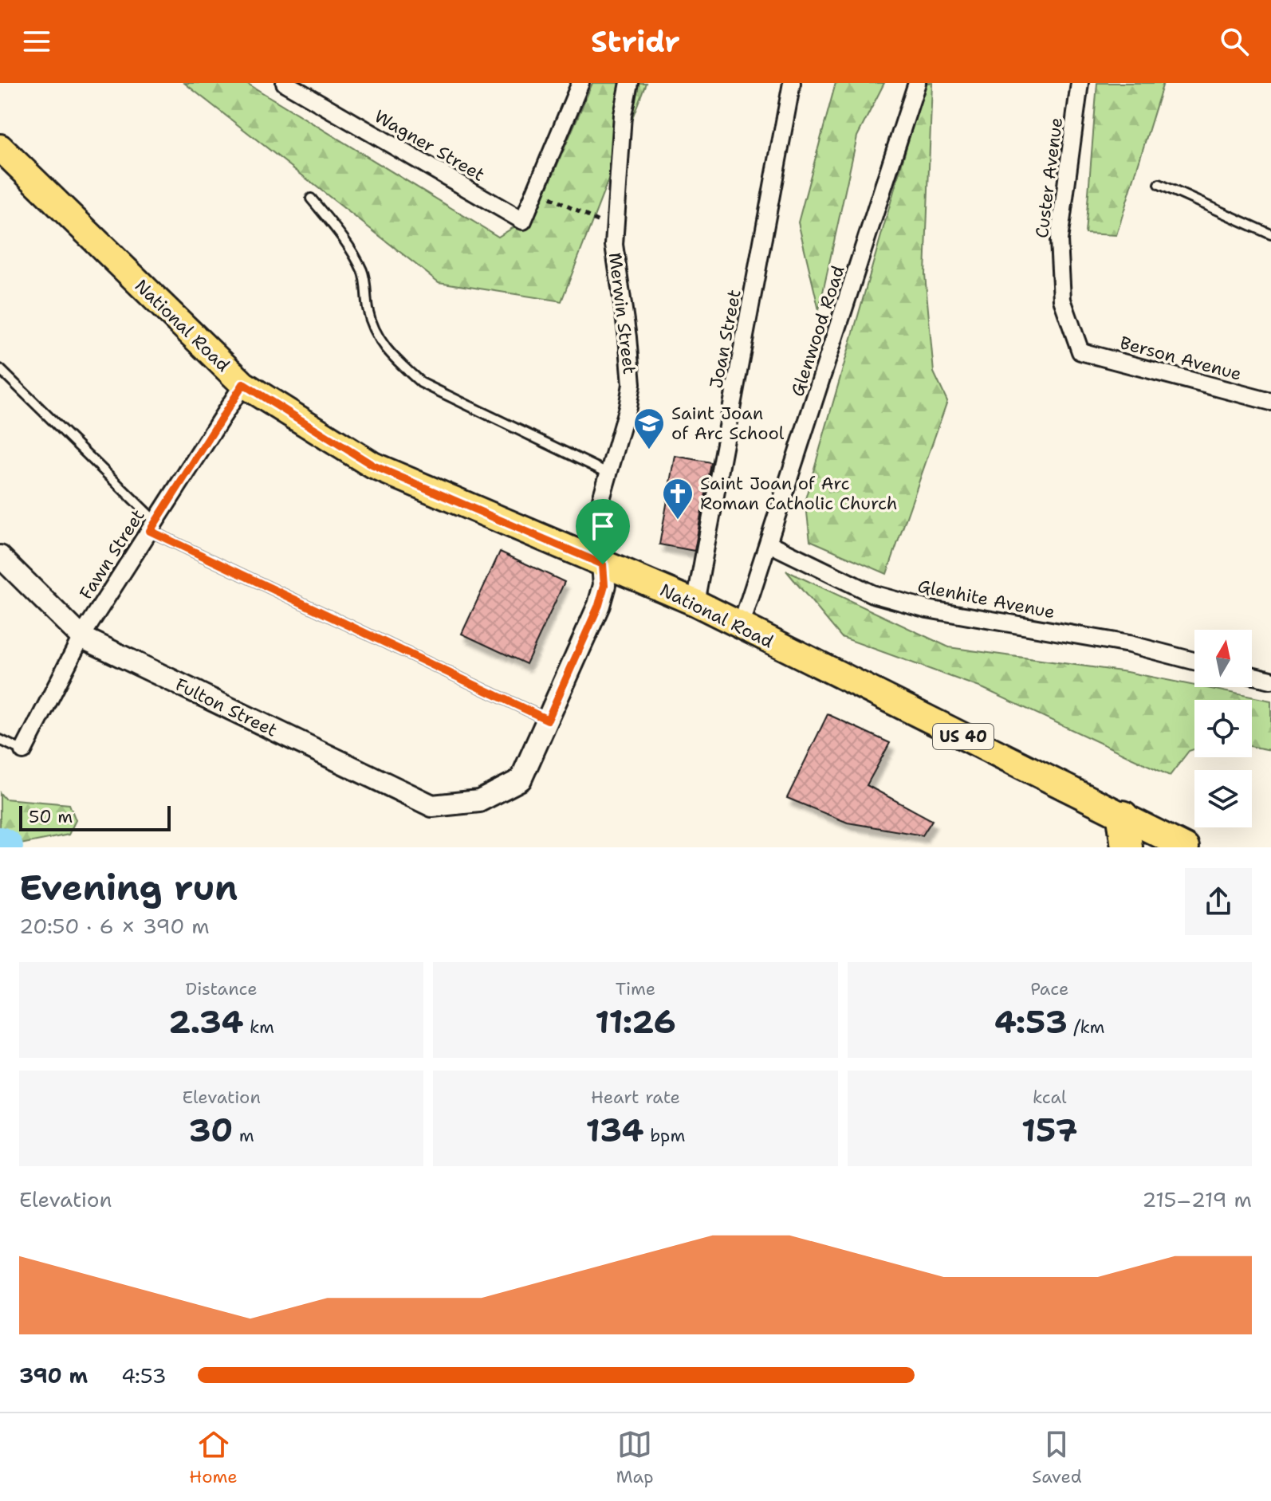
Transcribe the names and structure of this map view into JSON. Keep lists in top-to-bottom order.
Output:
{
  "streets": {
    "main road": ["National Road", "US 40"],
    "street": [
      "Wagner Street",
      "Custer Avenue",
      "Merwin Street",
      "Glenwood Road",
      "Joan Street",
      "Berson Avenue",
      "Fawn Street",
      "Glenhite Avenue",
      "Fulton Street"
    ]
  },
  "crossings": [
    ["Custer Avenue", "Berson Avenue"],
    ["Merwin Street", "National Road"],
    ["Merwin Street", "Fulton Street"],
    ["National Road", "Glenwood Road"],
    ["National Road", "Joan Street"],
    ["National Road", "Fawn Street"],
    ["Glenwood Road", "Glenhite Avenue"],
    ["Fawn Street", "Fulton Street"]
  ],
  "places": {
    "school or university": ["Saint Joan of Arc School"],
    "church": ["Saint Joan of Arc Roman Catholic Church"]
  },
  "scale_bar": "50 m",
  "north": "top",
  "page": {
    "header": "Stridr",
    "scale": "50 m",
    "heading": ["Evening run", "20:50 · 6 × 390 m"],
    "stats": [
      ["Distance", "2.34 km"],
      ["Time", "11:26"],
      ["Pace", "4:53 /km"],
      ["Elevation", "30 m"],
      ["Heart rate", "134 bpm"],
      ["kcal", "157"]
    ],
    "chart": ["Elevation", "215–219 m"],
    "list": [
      {
        "name": "390 m",
        "note": "4:53"
      }
    ],
    "tabs": ["Home", "Map", "Saved"]
  }
}
